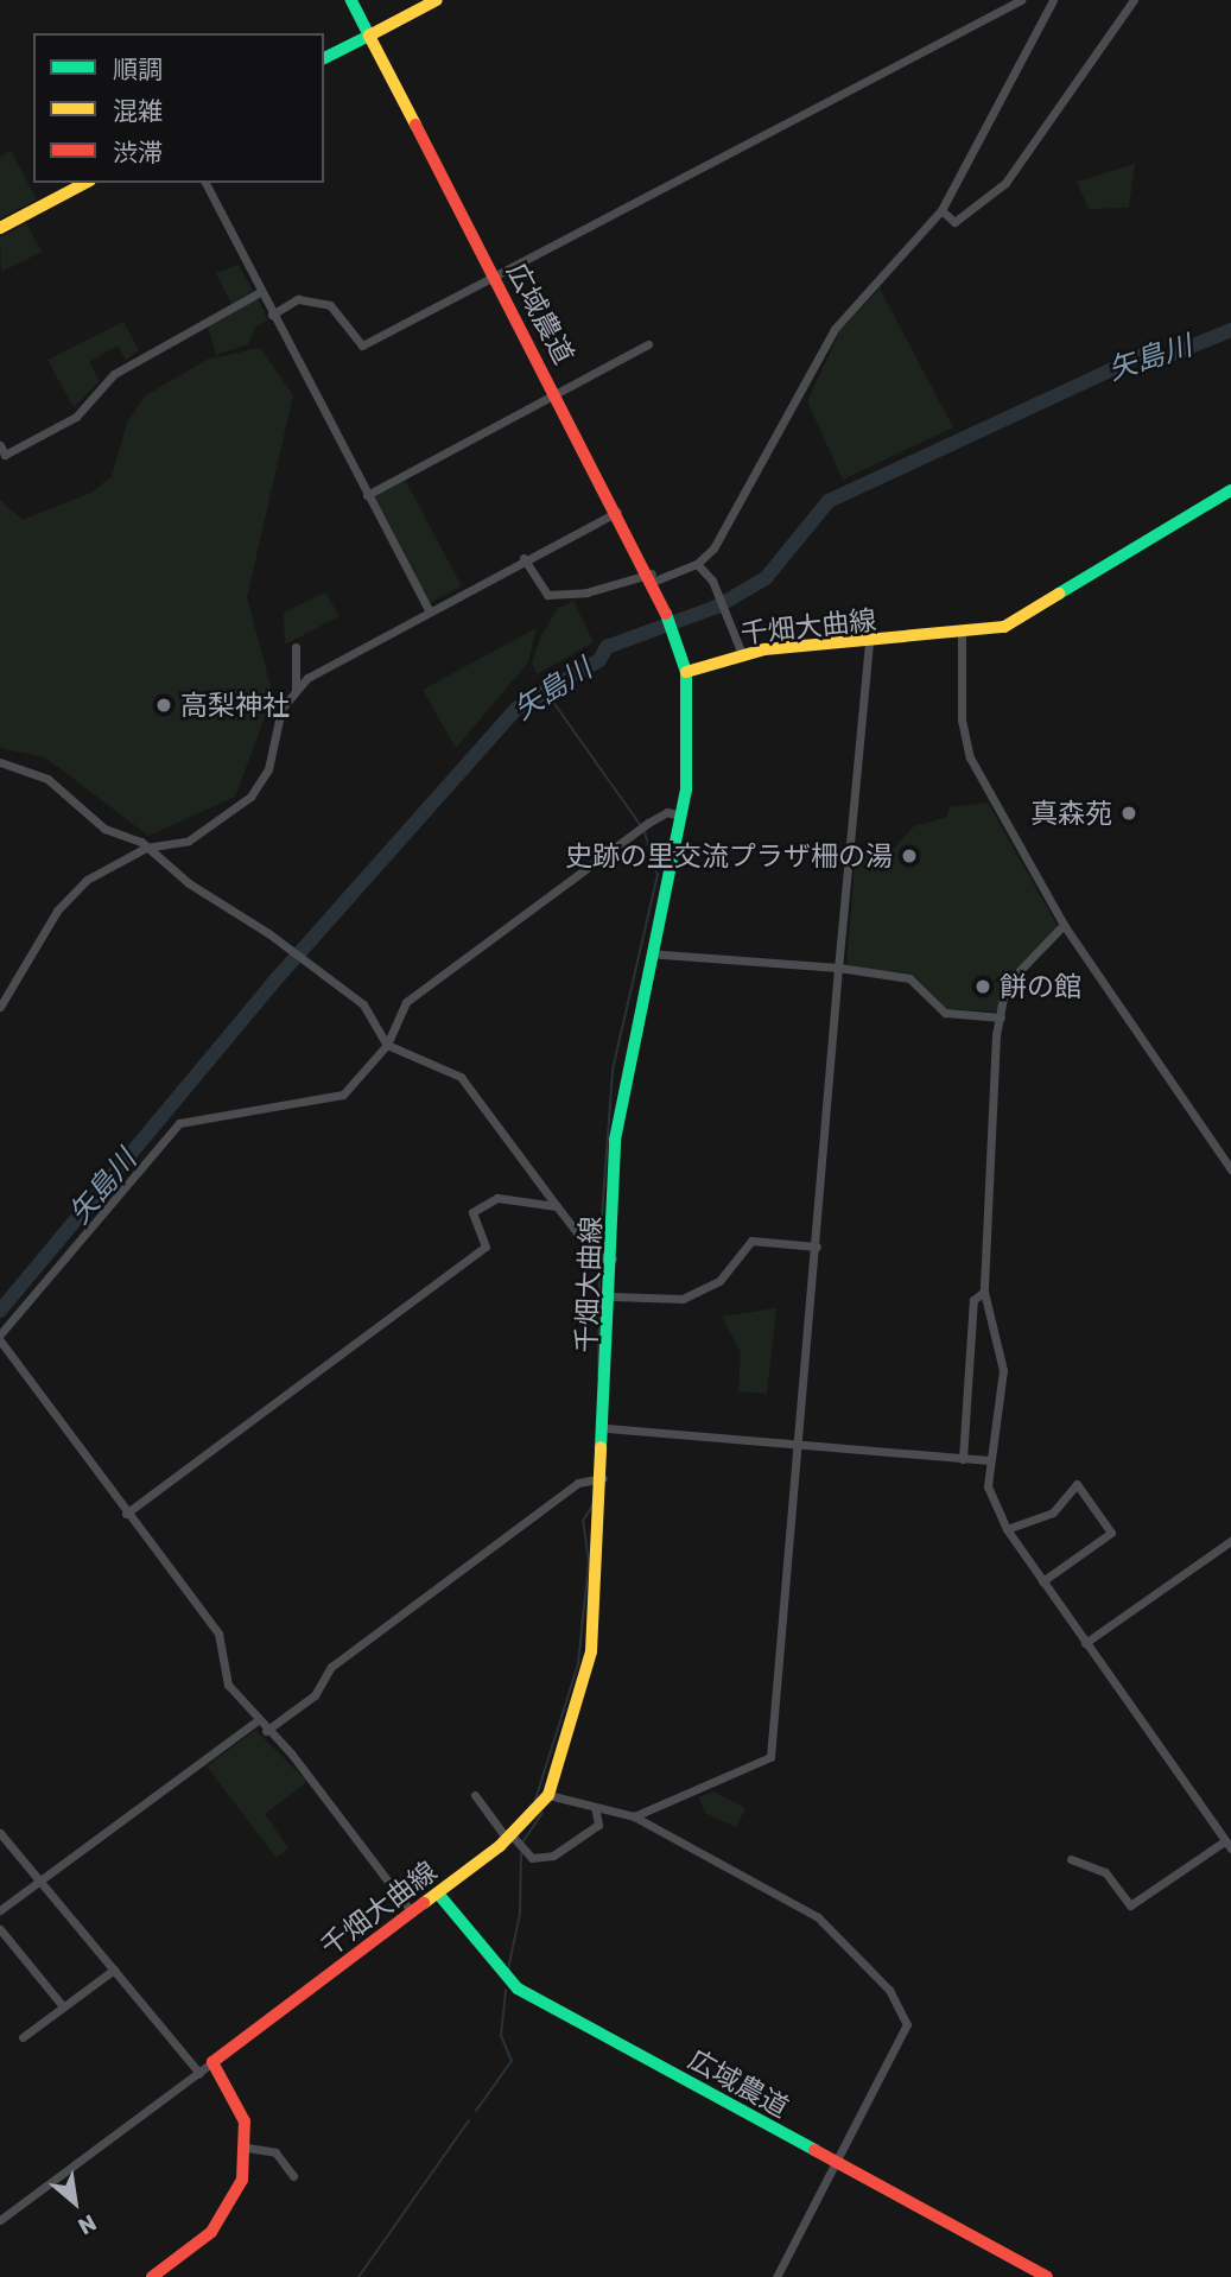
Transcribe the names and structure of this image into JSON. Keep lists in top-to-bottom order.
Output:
{
  "streets": {
    "main road": ["広域農道", "千畑大曲線"]
  },
  "crossings": [
    ["広域農道", "千畑大曲線"]
  ],
  "water": ["矢島川"],
  "places": [
    "高梨神社",
    "真森苑",
    "史跡の里交流プラザ柵の湯",
    "餅の館"
  ],
  "legend": ["順調", "混雑", "渋滞"],
  "north": "bottom right"
}
